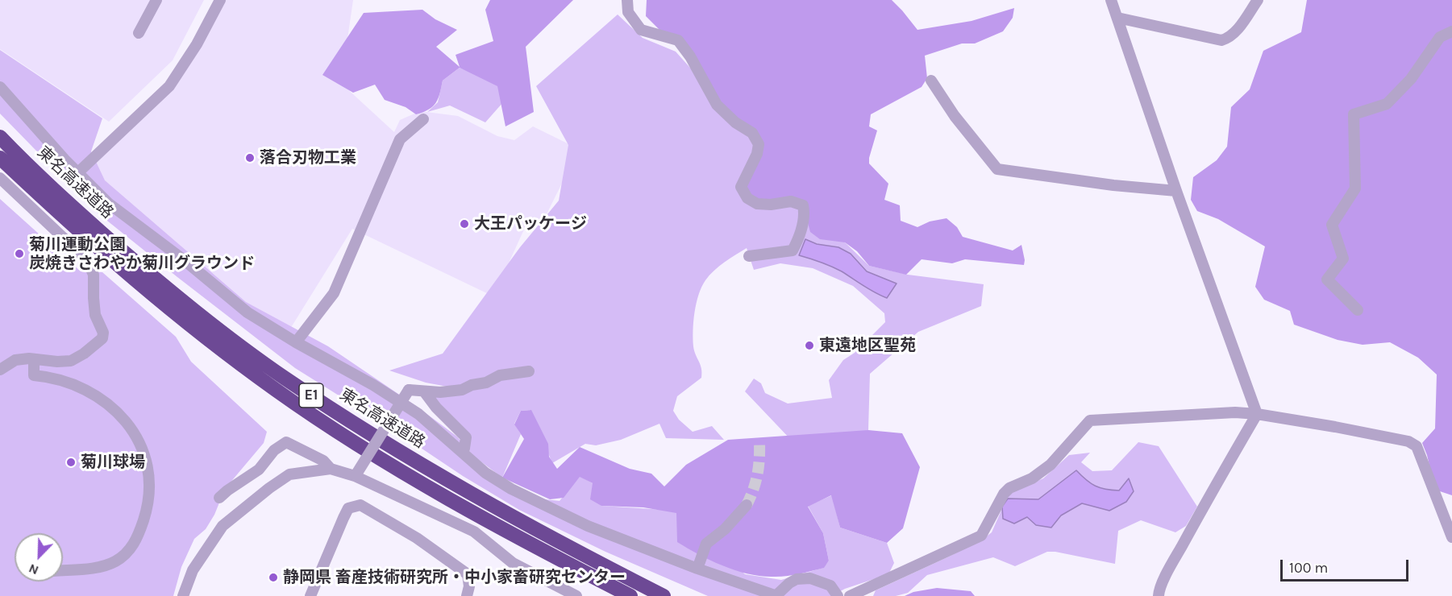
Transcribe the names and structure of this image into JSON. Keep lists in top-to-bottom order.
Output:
{
  "streets": {
    "highway": ["東名高速道路", "E1"]
  },
  "places": [
    "落合刃物工業",
    "大王パッケージ",
    "菊川運動公園 炭焼きさわやか菊川グラウンド",
    "東遠地区聖苑",
    "菊川球場",
    "静岡県 畜産技術研究所・中小家畜研究センター"
  ],
  "scale_bar": "100 m",
  "north": "bottom left"
}
